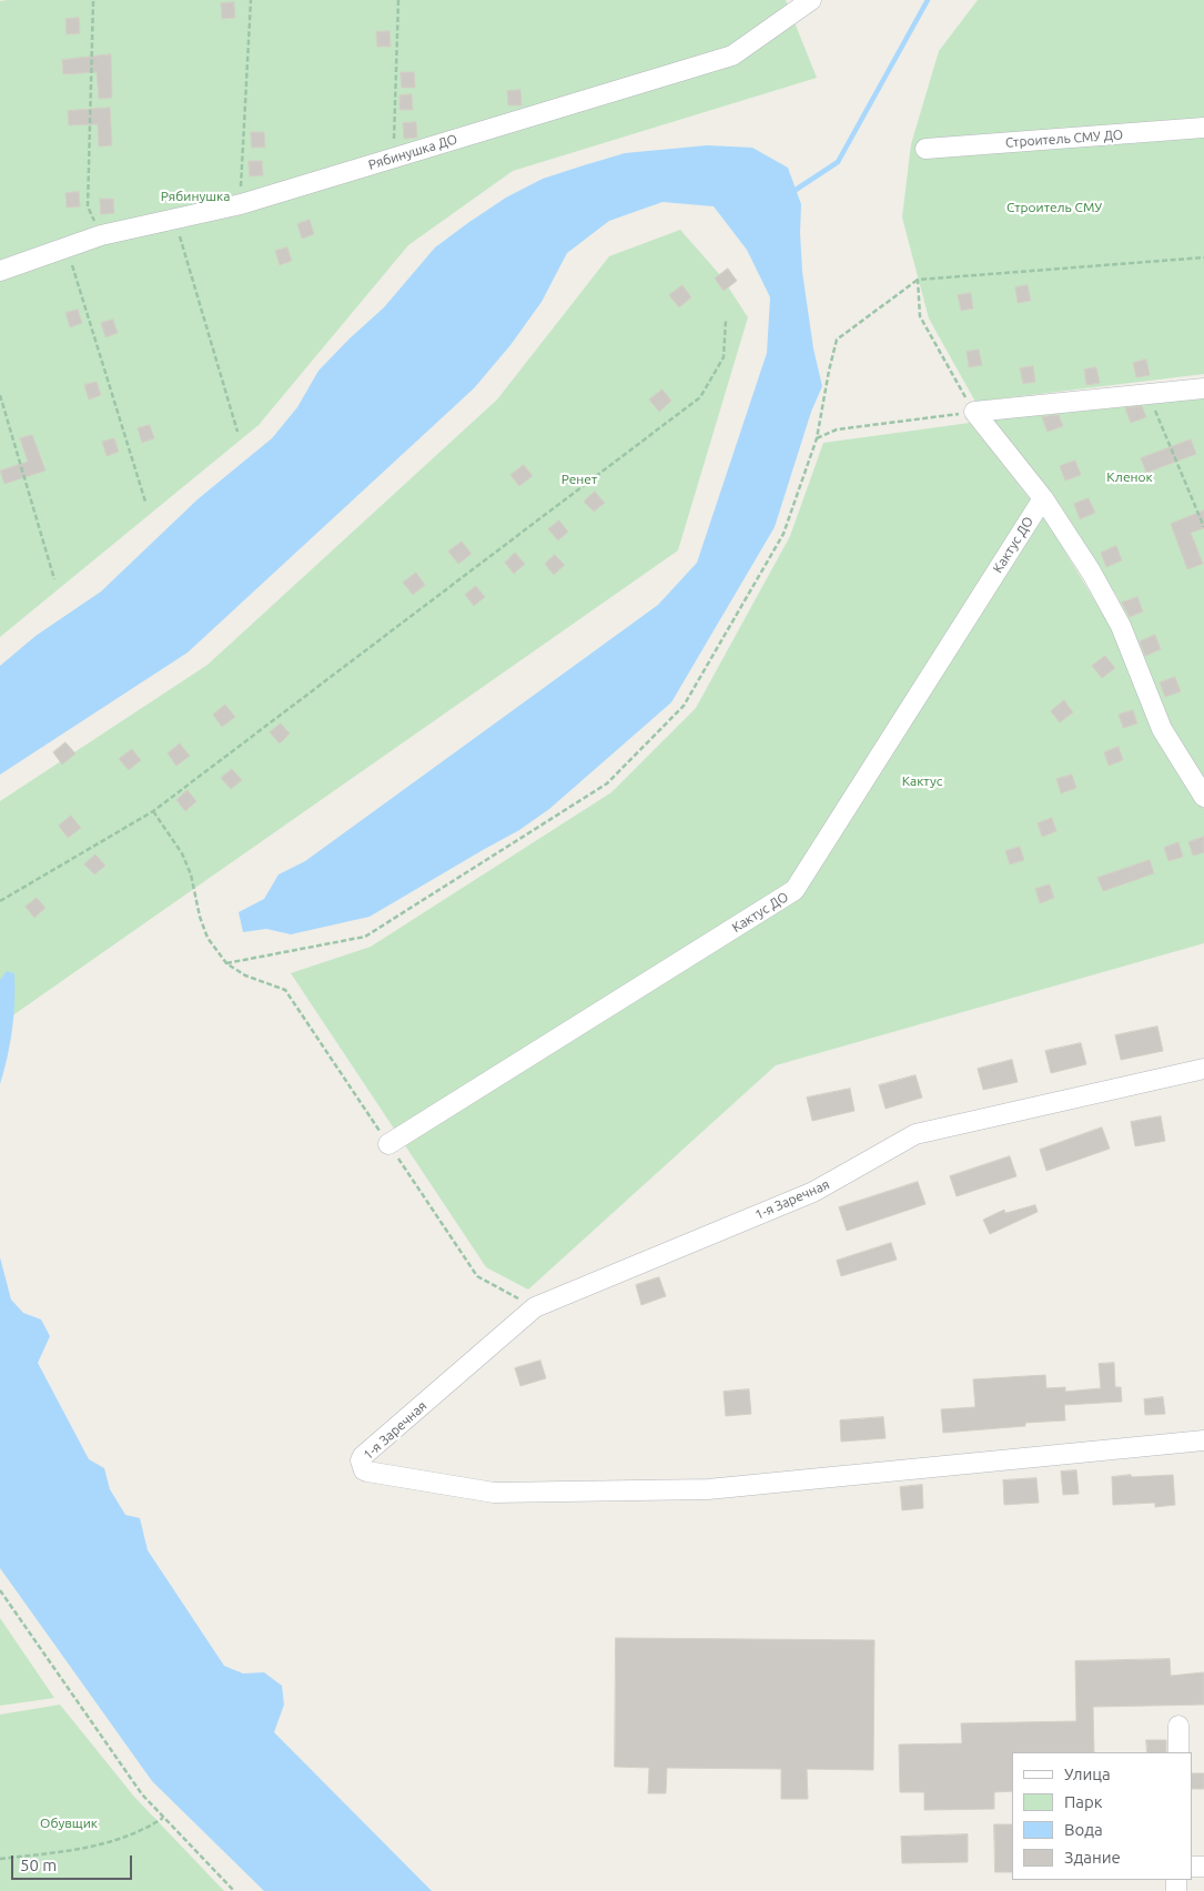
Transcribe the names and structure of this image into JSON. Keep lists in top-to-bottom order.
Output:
{
  "streets": {
    "street": [
      "Строитель СМУ ДО",
      "Рябинушка ДО",
      "Кактус ДО",
      "1-я Заречная"
    ]
  },
  "parks": [
    "Рябинушка",
    "Строитель СМУ",
    "Кленок",
    "Ренет",
    "Кактус",
    "Обувщик"
  ],
  "legend": [
    "Улица",
    "Парк",
    "Вода",
    "Здание"
  ],
  "scale_bar": "50 m"
}
